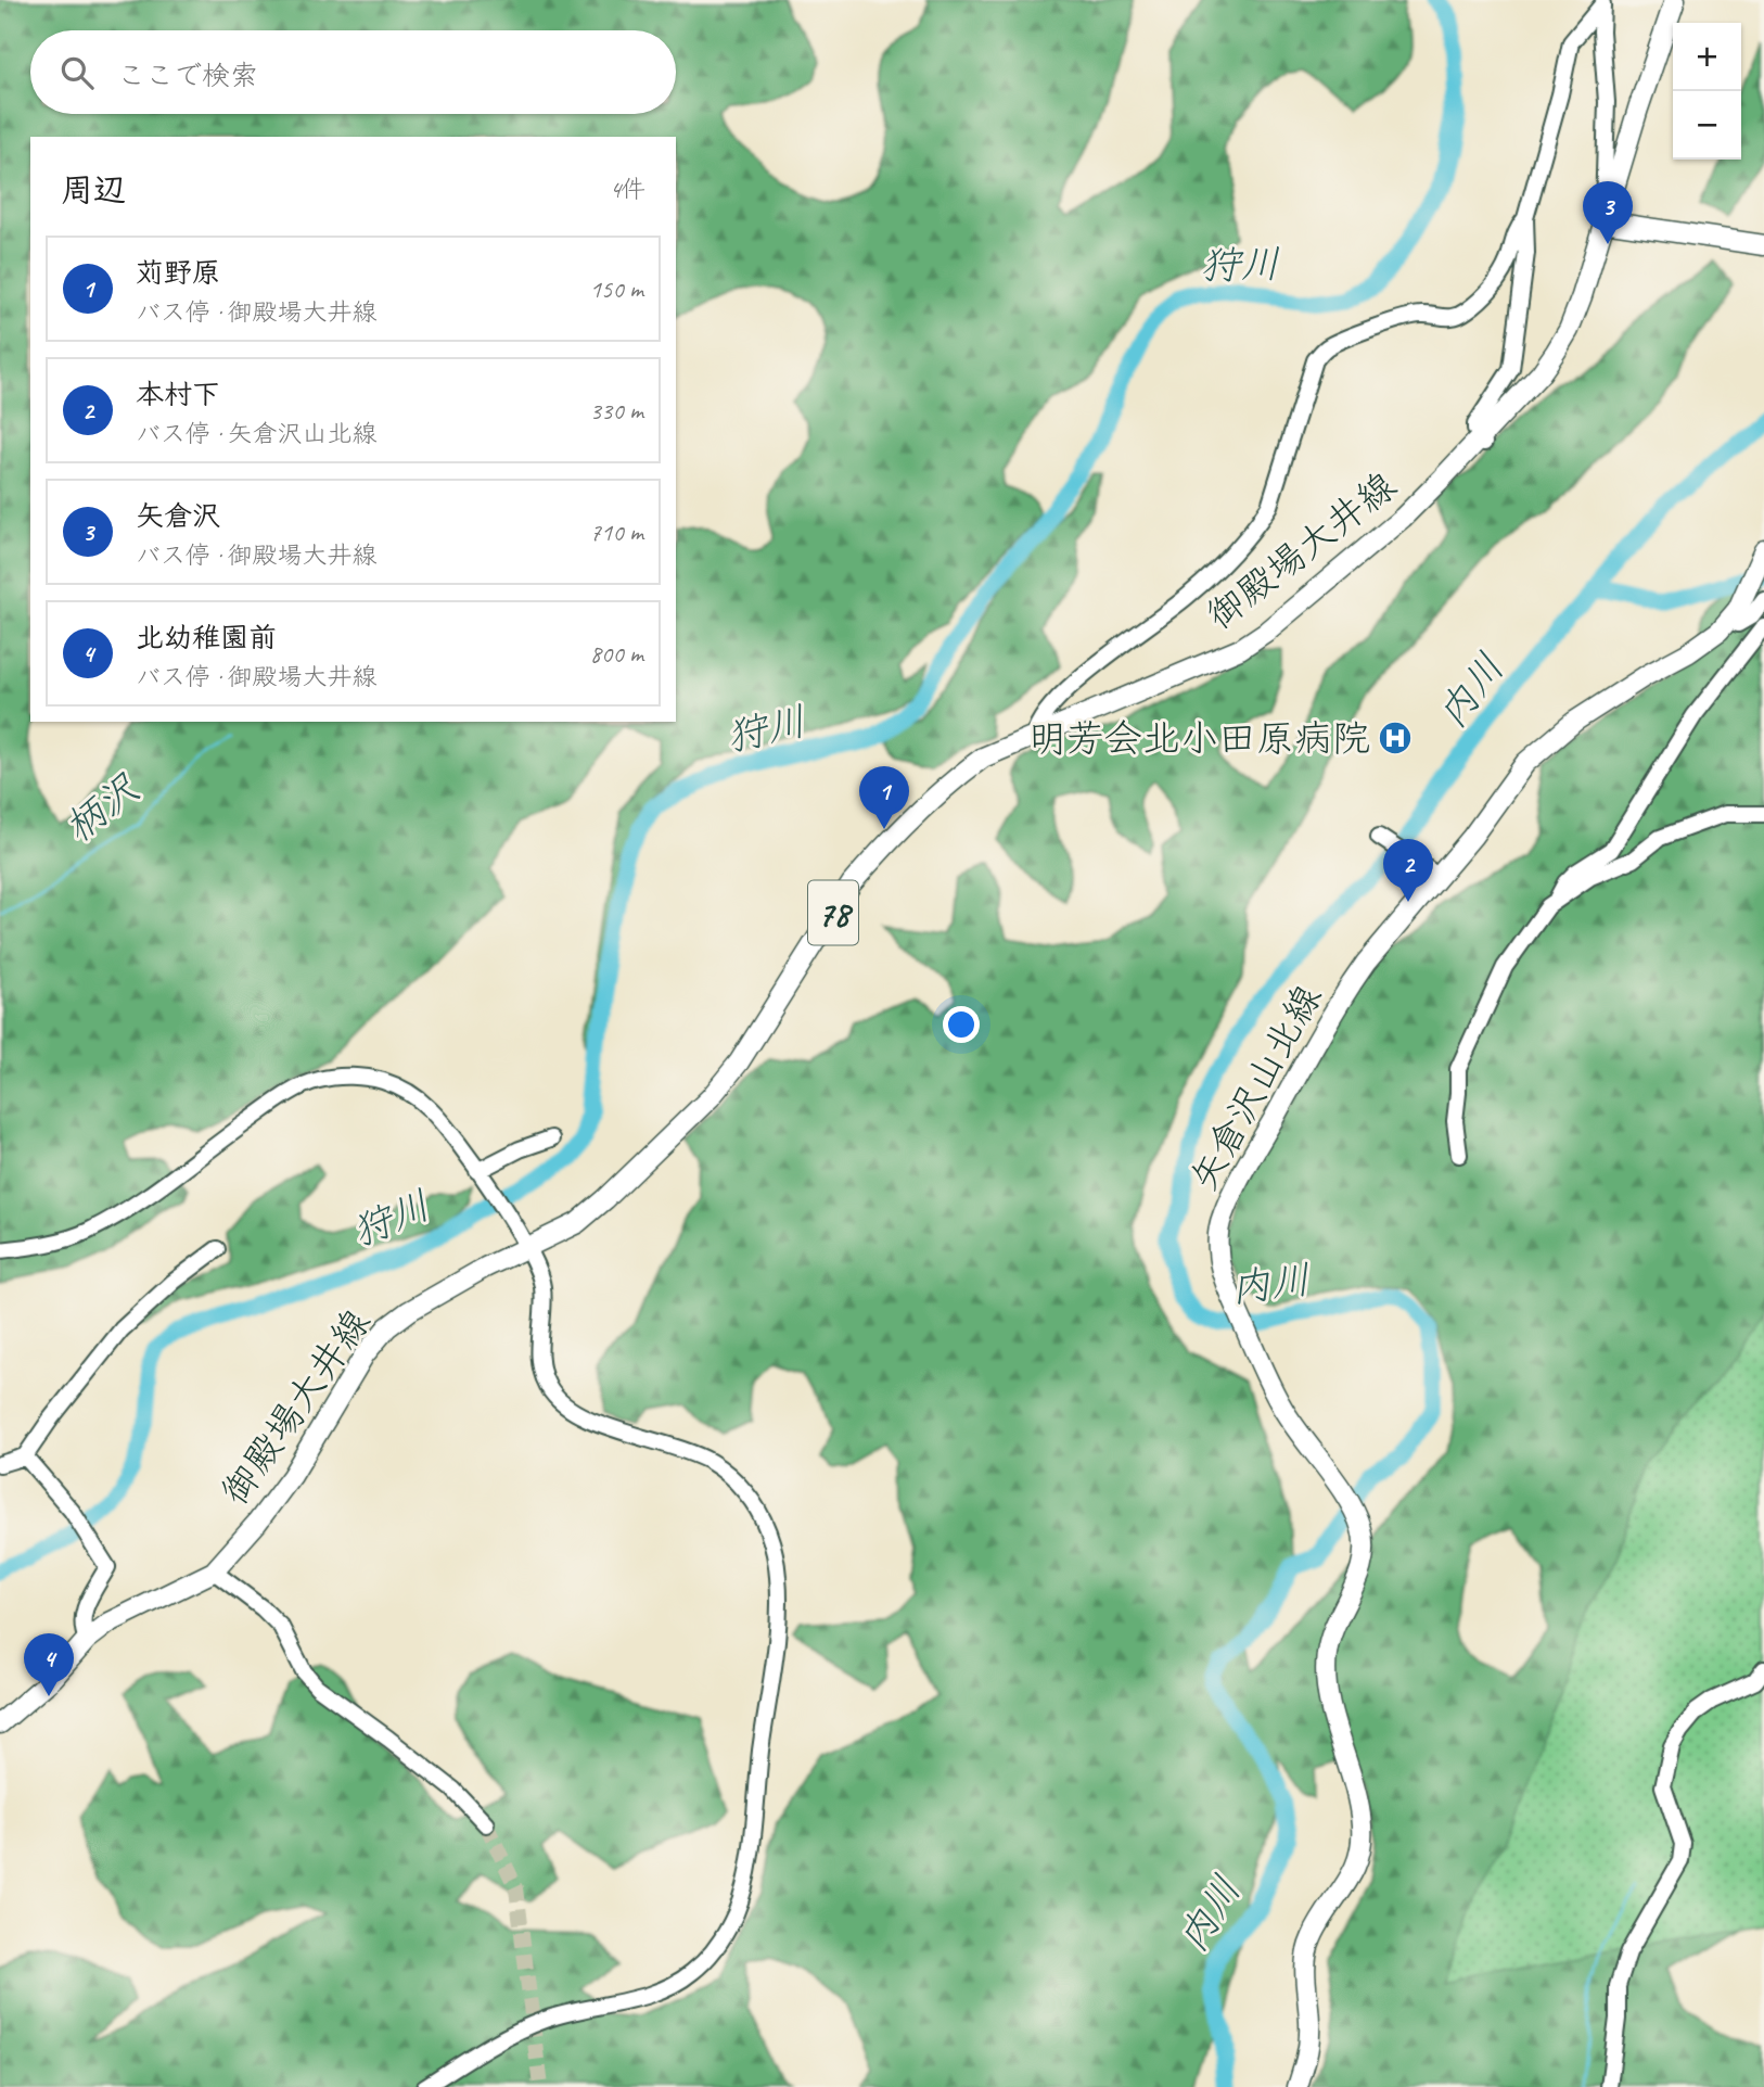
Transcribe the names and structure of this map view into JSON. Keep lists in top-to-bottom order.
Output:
{
  "streets": {
    "main road": ["御殿場大井線", "78", "矢倉沢山北線"]
  },
  "water": ["狩川", "内川", "柄沢"],
  "places": {
    "hospital": ["明芳会北小田原病院"]
  },
  "page": {
    "map_buttons": ["+", "−"],
    "search": "ここで検索",
    "heading": ["周辺", "4件"],
    "pins": [
      "3",
      "1",
      "2",
      "4"
    ],
    "list": [
      {
        "mark": "1",
        "name": "苅野原",
        "note": "バス停 · 御殿場大井線",
        "value": "150 m"
      },
      {
        "mark": "2",
        "name": "本村下",
        "note": "バス停 · 矢倉沢山北線",
        "value": "330 m"
      },
      {
        "mark": "3",
        "name": "矢倉沢",
        "note": "バス停 · 御殿場大井線",
        "value": "710 m"
      },
      {
        "mark": "4",
        "name": "北幼稚園前",
        "note": "バス停 · 御殿場大井線",
        "value": "800 m"
      }
    ]
  }
}
